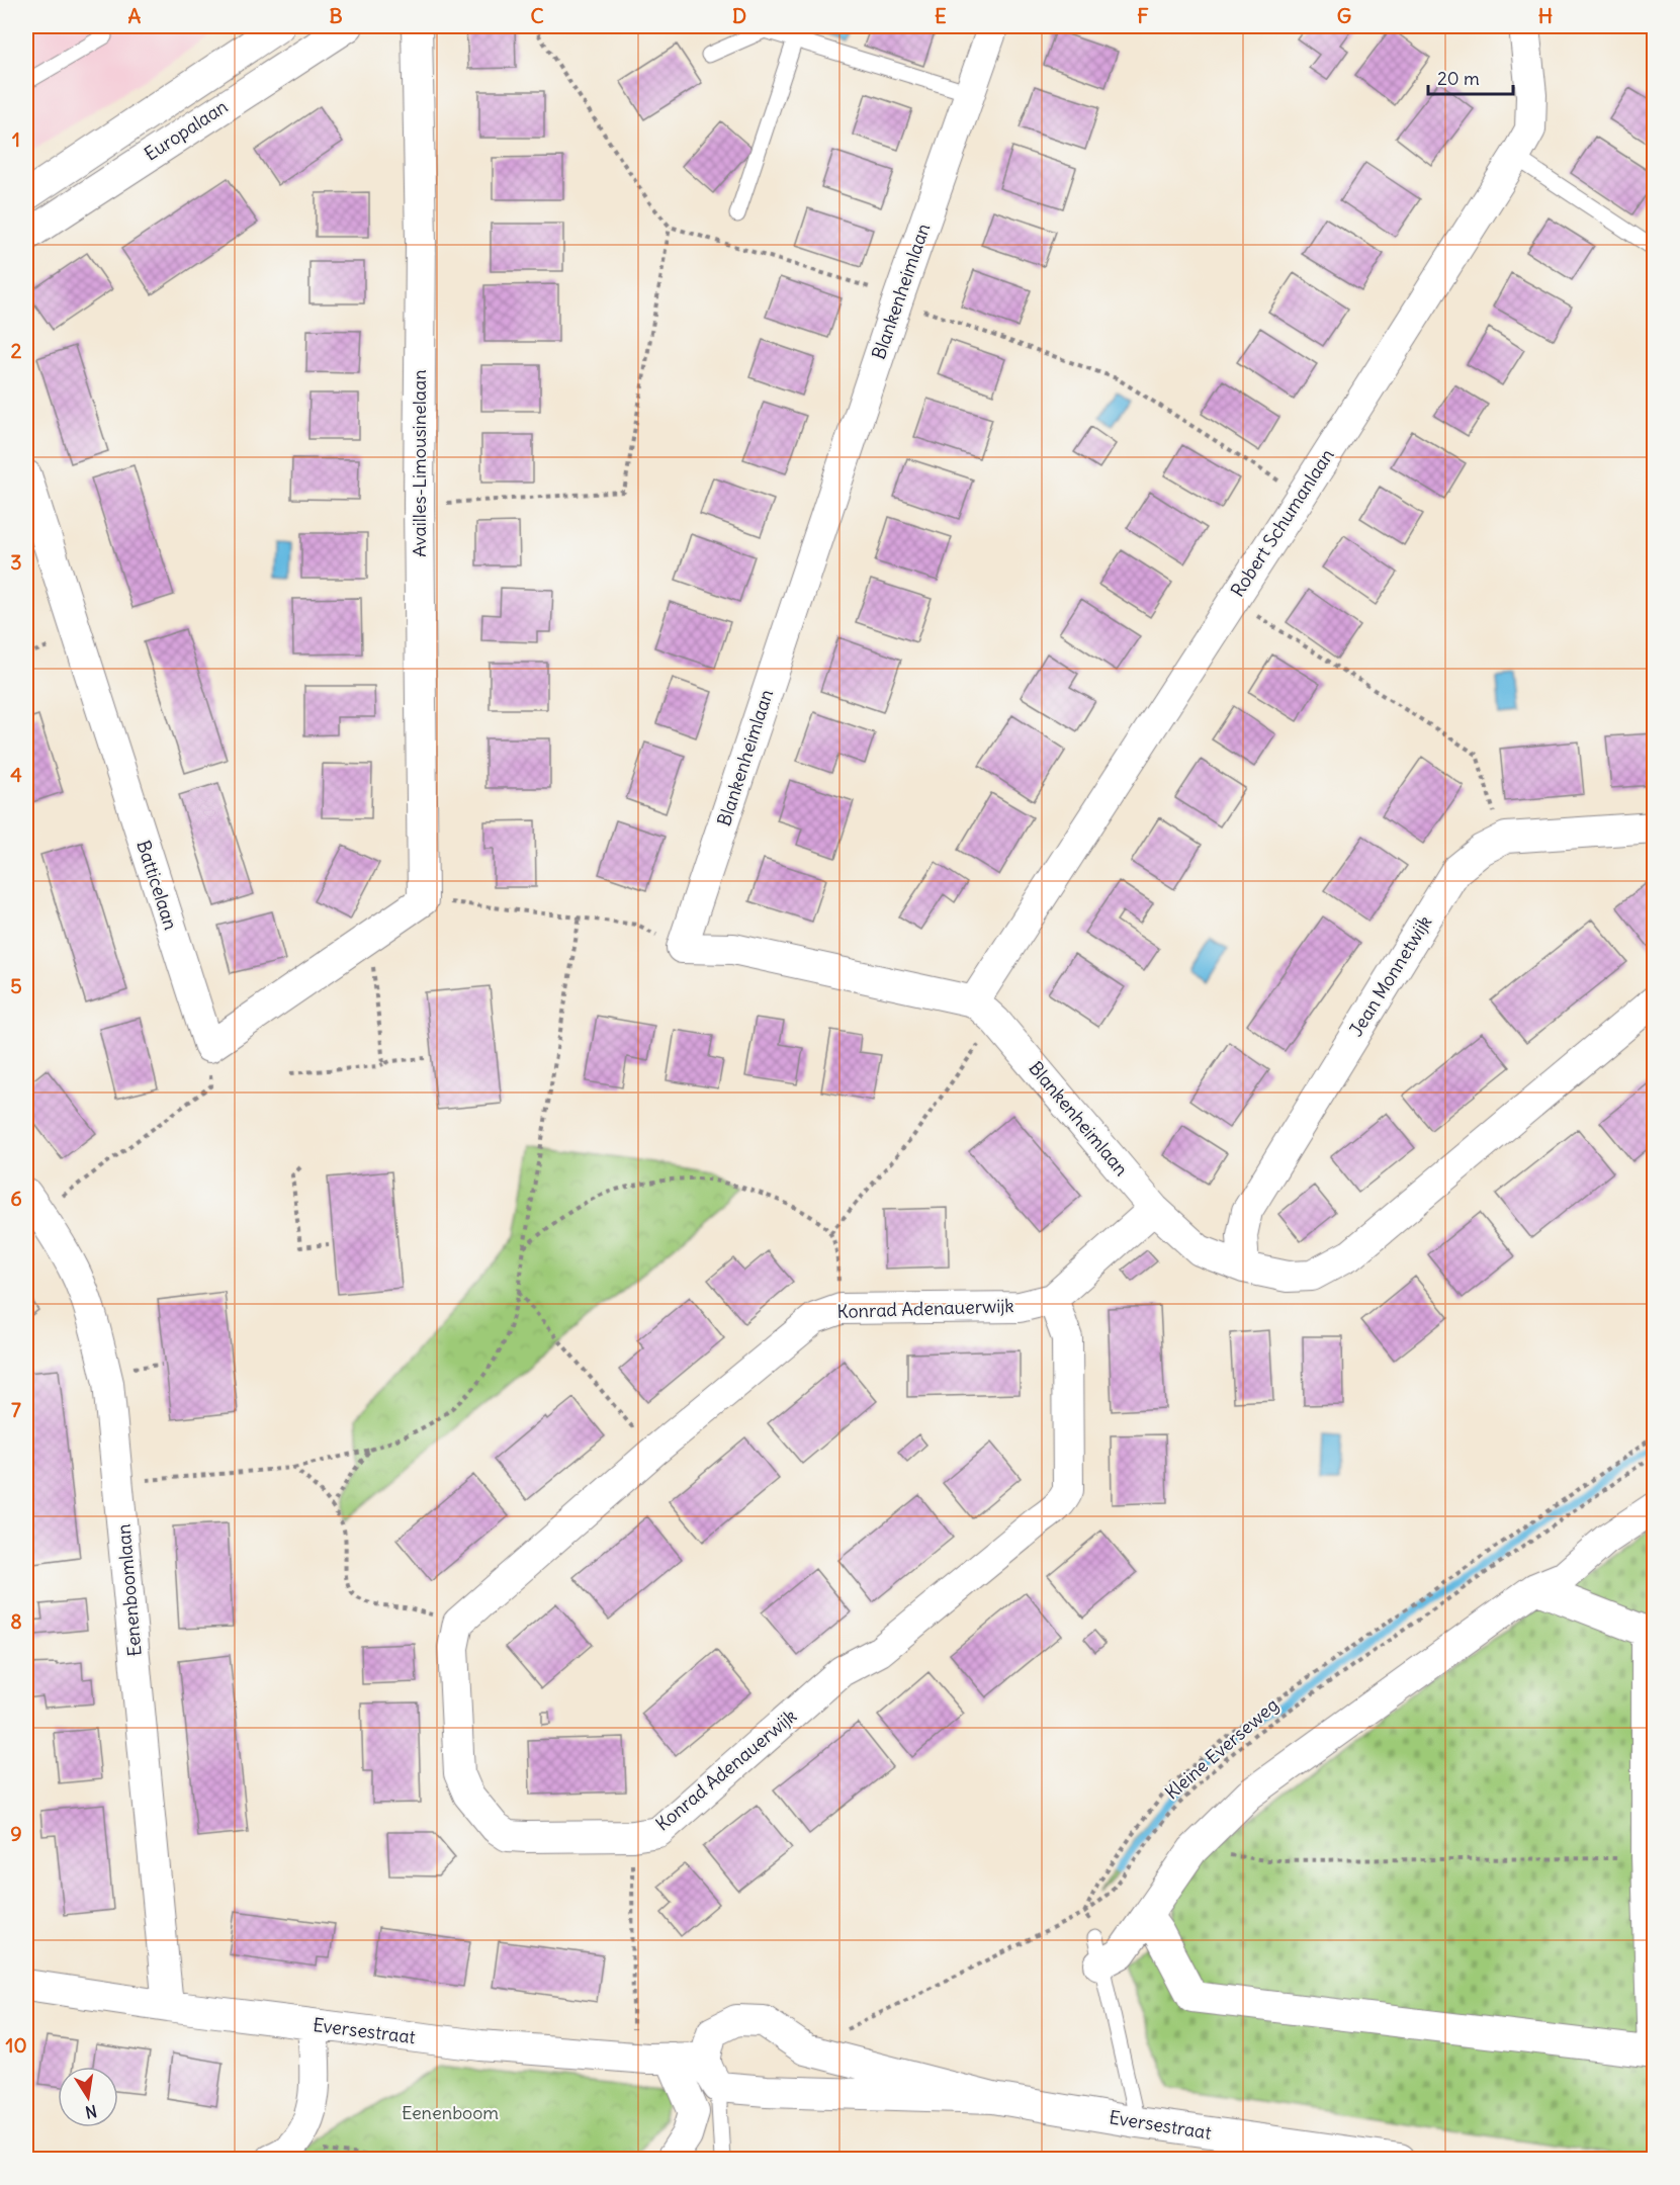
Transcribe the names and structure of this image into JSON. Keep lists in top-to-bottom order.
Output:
{
  "streets": {
    "street": [
      "Europalaan",
      "Blankenheimlaan",
      "Availles-Limousinelaan",
      "Robert Schumanlaan",
      "Batticelaan",
      "Jean Monnetwijk",
      "Konrad Adenauerwijk",
      "Eenenboomlaan",
      "Eversestraat"
    ],
    "path": ["Kleine Everseweg"]
  },
  "crossings": [
    ["Blankenheimlaan", "Robert Schumanlaan"],
    ["Blankenheimlaan", "Konrad Adenauerwijk"],
    ["Eenenboomlaan", "Eversestraat"]
  ],
  "parks": ["Eenenboom"],
  "scale_bar": "20 m",
  "north": "bottom",
  "grid": {
    "columns": [
      "A",
      "B",
      "C",
      "D",
      "E",
      "F",
      "G",
      "H"
    ],
    "rows": [
      "1",
      "2",
      "3",
      "4",
      "5",
      "6",
      "7",
      "8",
      "9",
      "10"
    ]
  }
}
